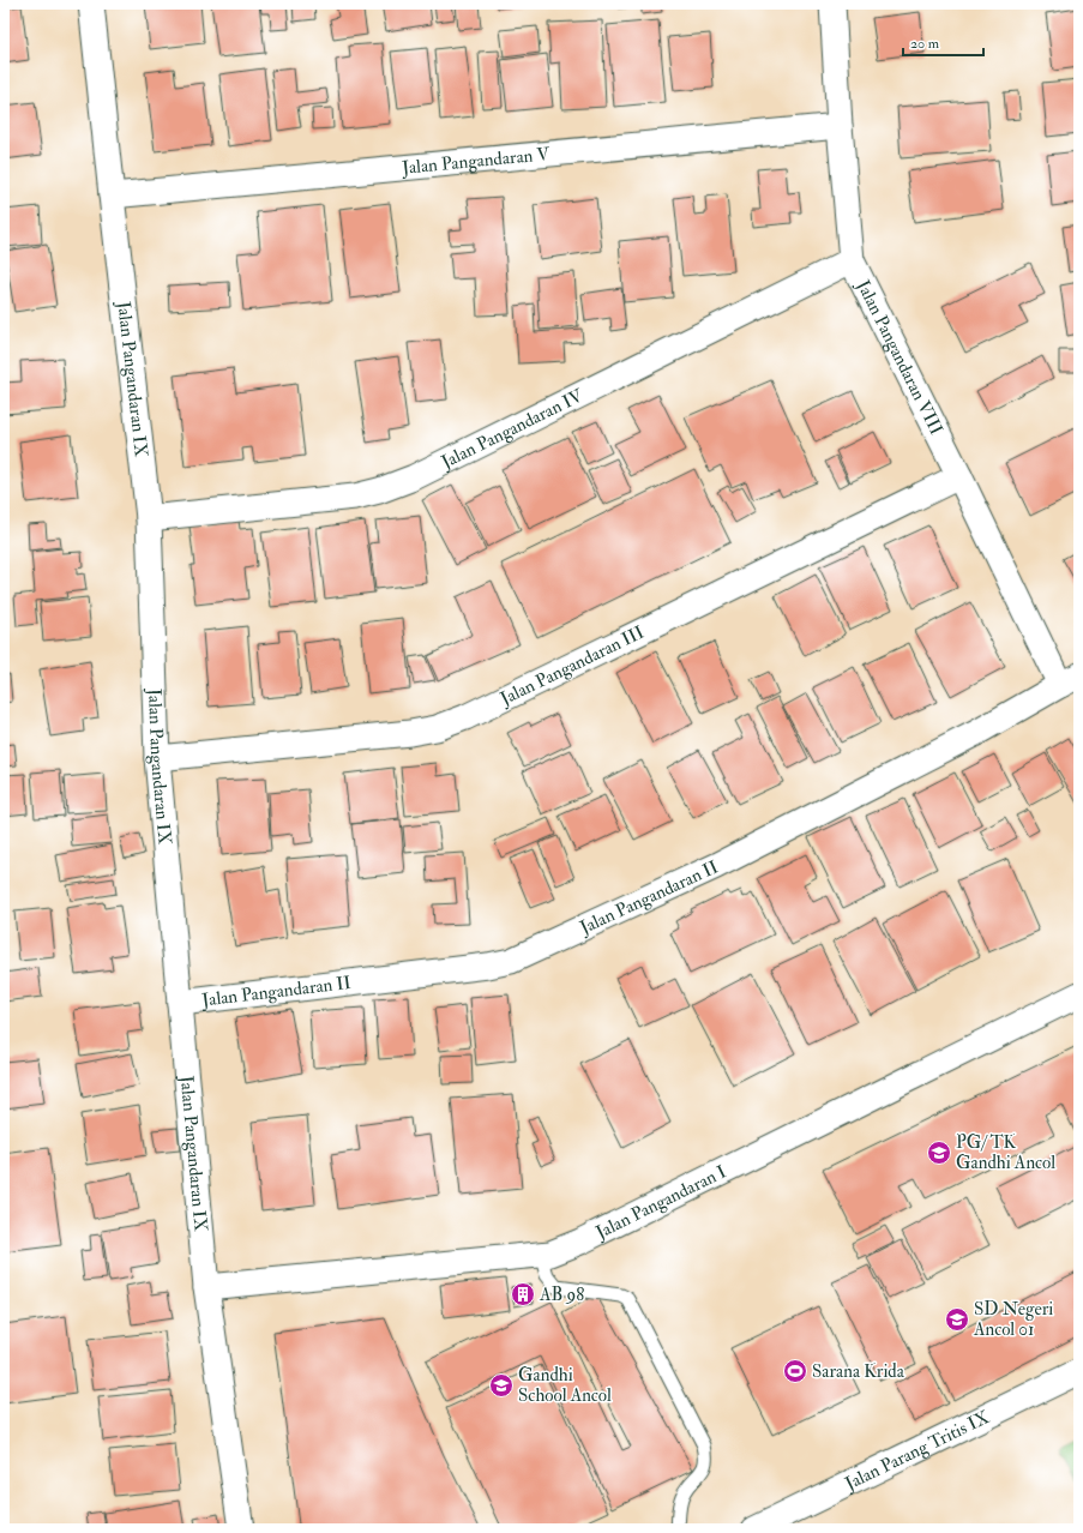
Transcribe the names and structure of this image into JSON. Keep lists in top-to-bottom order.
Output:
{
  "streets": {
    "street": [
      "Jalan Pangandaran V",
      "Jalan Pangandaran VIII",
      "Jalan Pangandaran IX",
      "Jalan Pangandaran IV",
      "Jalan Pangandaran III",
      "Jalan Pangandaran II",
      "Jalan Pangandaran I",
      "Jalan Parang Tritis IX"
    ]
  },
  "crossings": [
    ["Jalan Pangandaran V", "Jalan Pangandaran VIII"],
    ["Jalan Pangandaran V", "Jalan Pangandaran IX"],
    ["Jalan Pangandaran VIII", "Jalan Pangandaran IV"],
    ["Jalan Pangandaran VIII", "Jalan Pangandaran III"],
    ["Jalan Pangandaran VIII", "Jalan Pangandaran II"],
    ["Jalan Pangandaran IX", "Jalan Pangandaran IV"],
    ["Jalan Pangandaran IX", "Jalan Pangandaran III"],
    ["Jalan Pangandaran IX", "Jalan Pangandaran II"],
    ["Jalan Pangandaran IX", "Jalan Pangandaran I"]
  ],
  "places": {
    "school or university": ["PG/ TK Gandhi Ancol", "SD Negeri Ancol 01", "Gandhi School Ancol"],
    "building": ["AB 98"],
    "sports": ["Sarana Krida"]
  },
  "scale_bar": "20 m"
}
